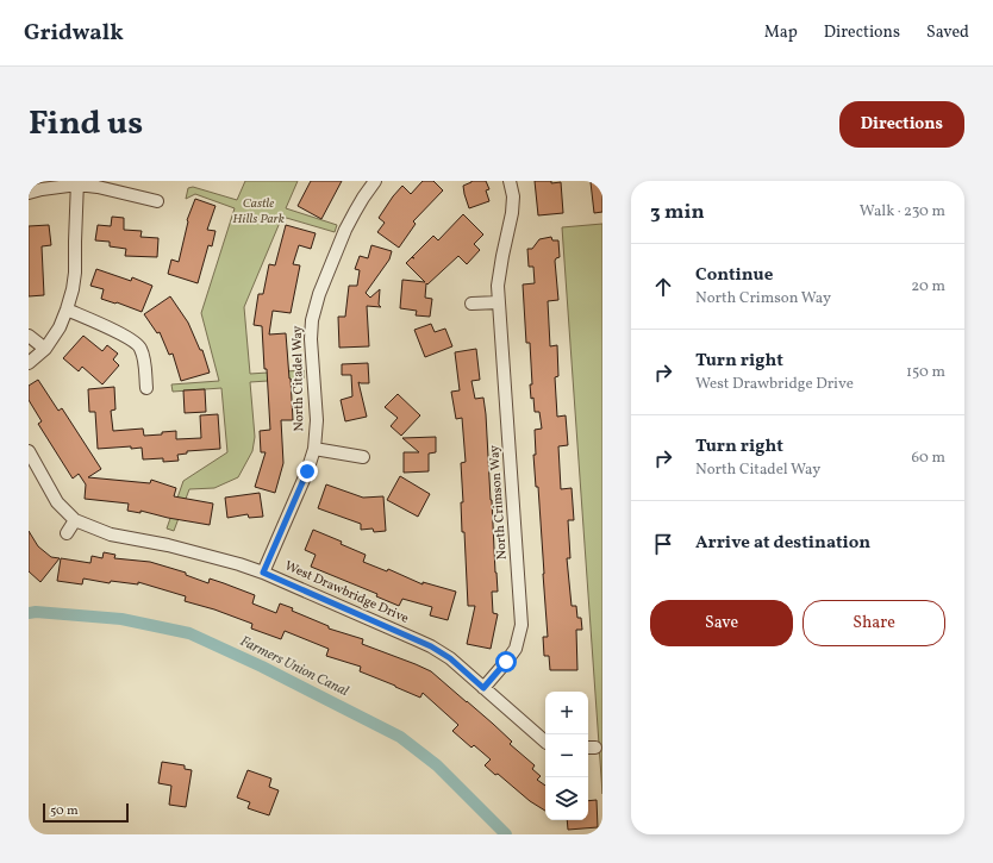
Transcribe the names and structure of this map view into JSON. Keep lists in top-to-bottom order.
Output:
{
  "streets": {
    "street": ["North Citadel Way", "North Crimson Way", "West Drawbridge Drive"]
  },
  "crossings": [
    ["North Citadel Way", "West Drawbridge Drive"],
    ["North Crimson Way", "West Drawbridge Drive"]
  ],
  "water": ["Farmers Union Canal"],
  "parks": ["Castle Hills Park"],
  "scale_bar": "50 m",
  "page": {
    "header": "Gridwalk",
    "nav": ["Map", "Directions", "Saved"],
    "title": "Find us",
    "buttons": [
      "Directions",
      ["Save", "Share"]
    ],
    "heading": ["3 min", "Walk · 230 m"],
    "list": [
      ["Continue", "North Crimson Way", "20 m"],
      ["Turn right", "West Drawbridge Drive", "150 m"],
      ["Turn right", "North Citadel Way", "60 m"],
      "Arrive at destination"
    ],
    "map_buttons": ["+", "−"],
    "scale": "50 m"
  }
}
